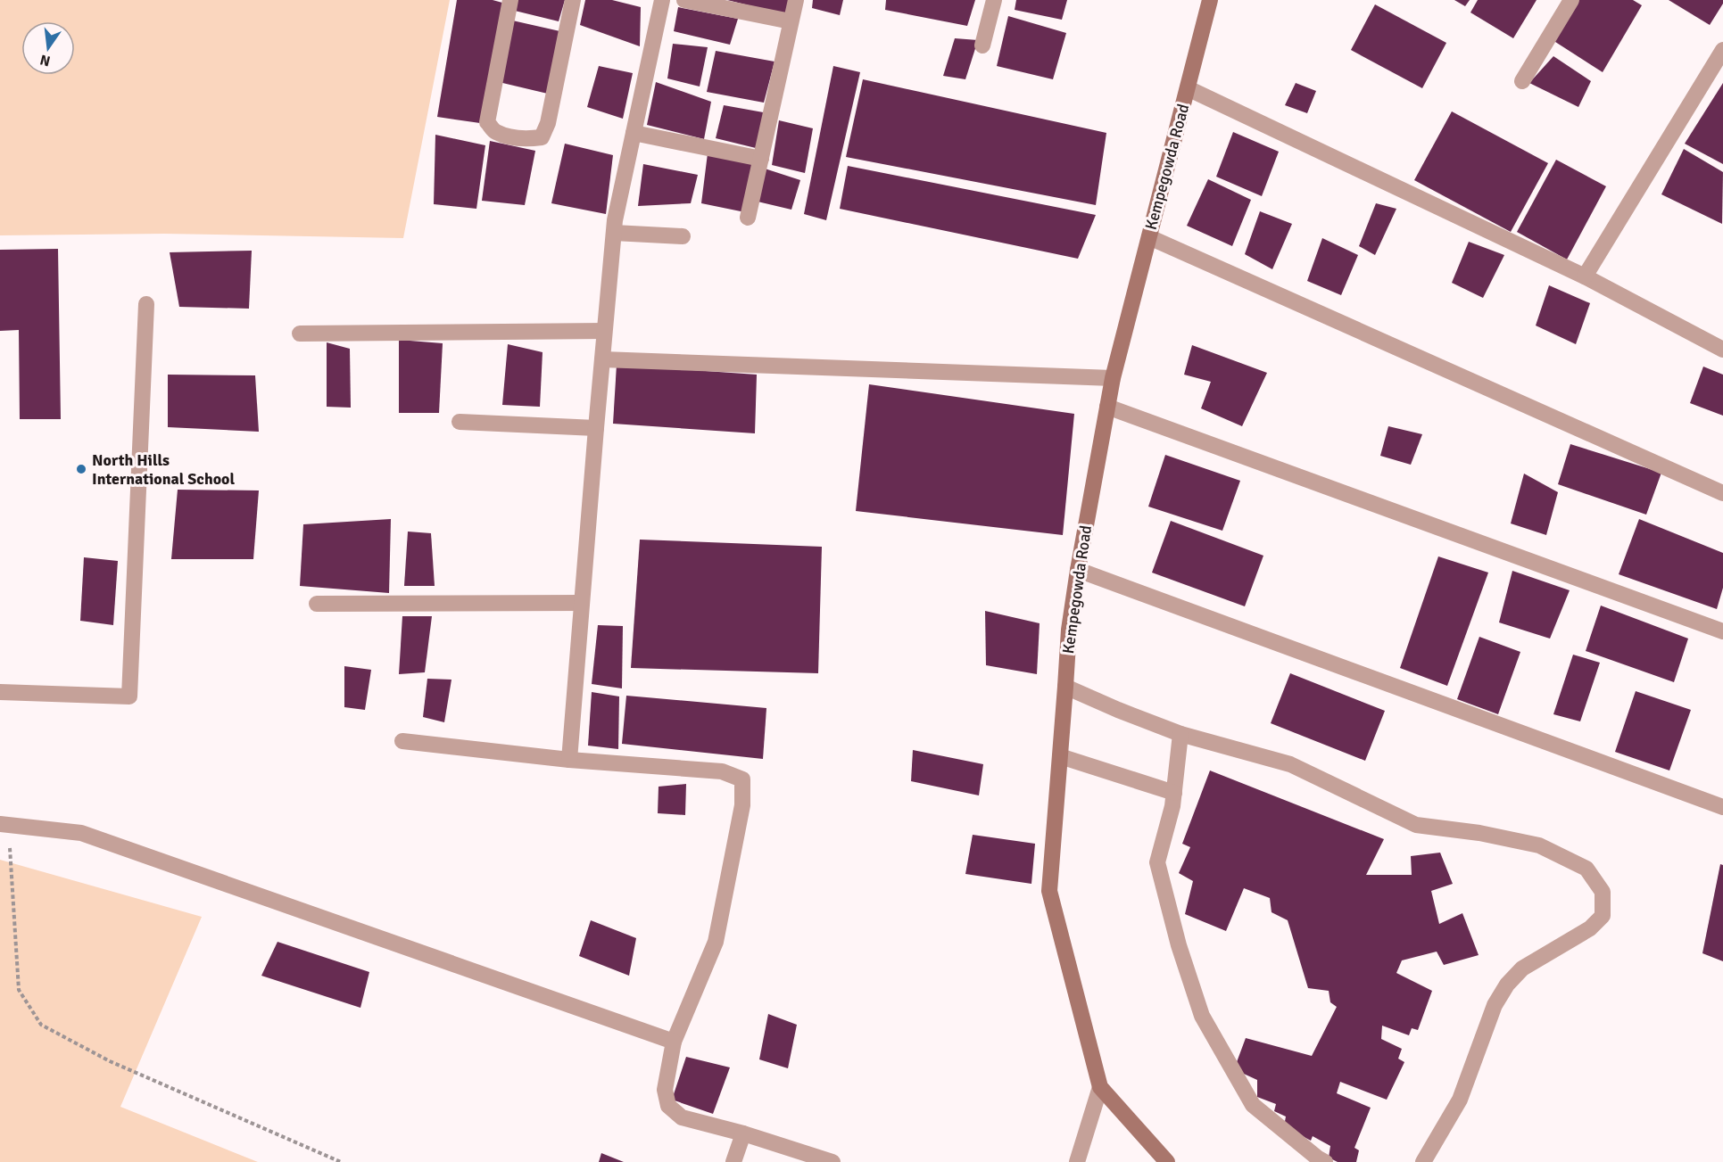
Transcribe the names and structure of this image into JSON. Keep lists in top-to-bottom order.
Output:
{
  "streets": {
    "street": ["Kempegowda Road"]
  },
  "places": ["North Hills International School"],
  "north": "bottom"
}
